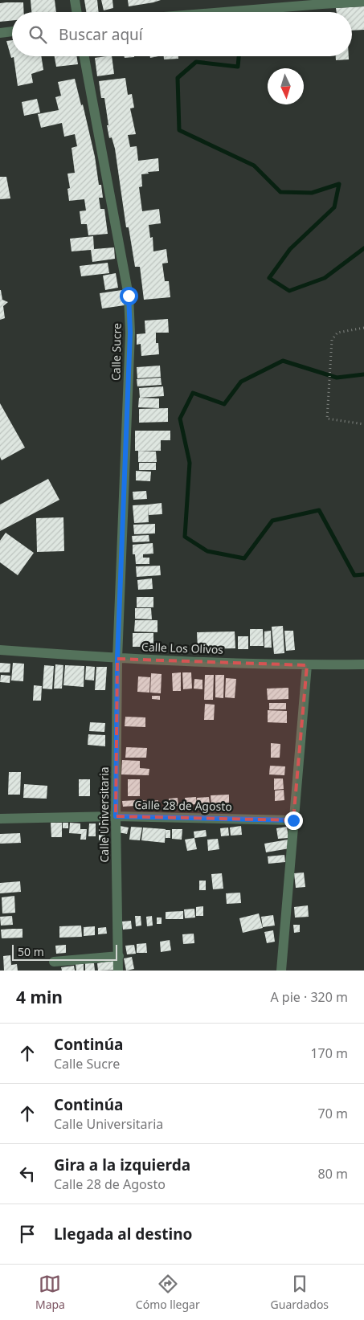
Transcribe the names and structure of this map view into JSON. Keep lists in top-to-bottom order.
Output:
{
  "streets": {
    "street": [
      "Calle Sucre",
      "Calle Los Olivos",
      "Calle 28 de Agosto",
      "Calle Universitaria"
    ]
  },
  "crossings": [
    ["Calle Sucre", "Calle Los Olivos"],
    ["Calle Sucre", "Calle Universitaria"],
    ["Calle Los Olivos", "Calle Universitaria"],
    ["Calle 28 de Agosto", "Calle Universitaria"]
  ],
  "scale_bar": "50 m",
  "north": "bottom",
  "page": {
    "search": "Buscar aquí",
    "scale": "50 m",
    "heading": ["4 min", "A pie · 320 m"],
    "list": [
      ["Continúa", "Calle Sucre", "170 m"],
      ["Continúa", "Calle Universitaria", "70 m"],
      ["Gira a la izquierda", "Calle 28 de Agosto", "80 m"],
      "Llegada al destino"
    ],
    "nav": ["Mapa", "Cómo llegar", "Guardados"]
  }
}
